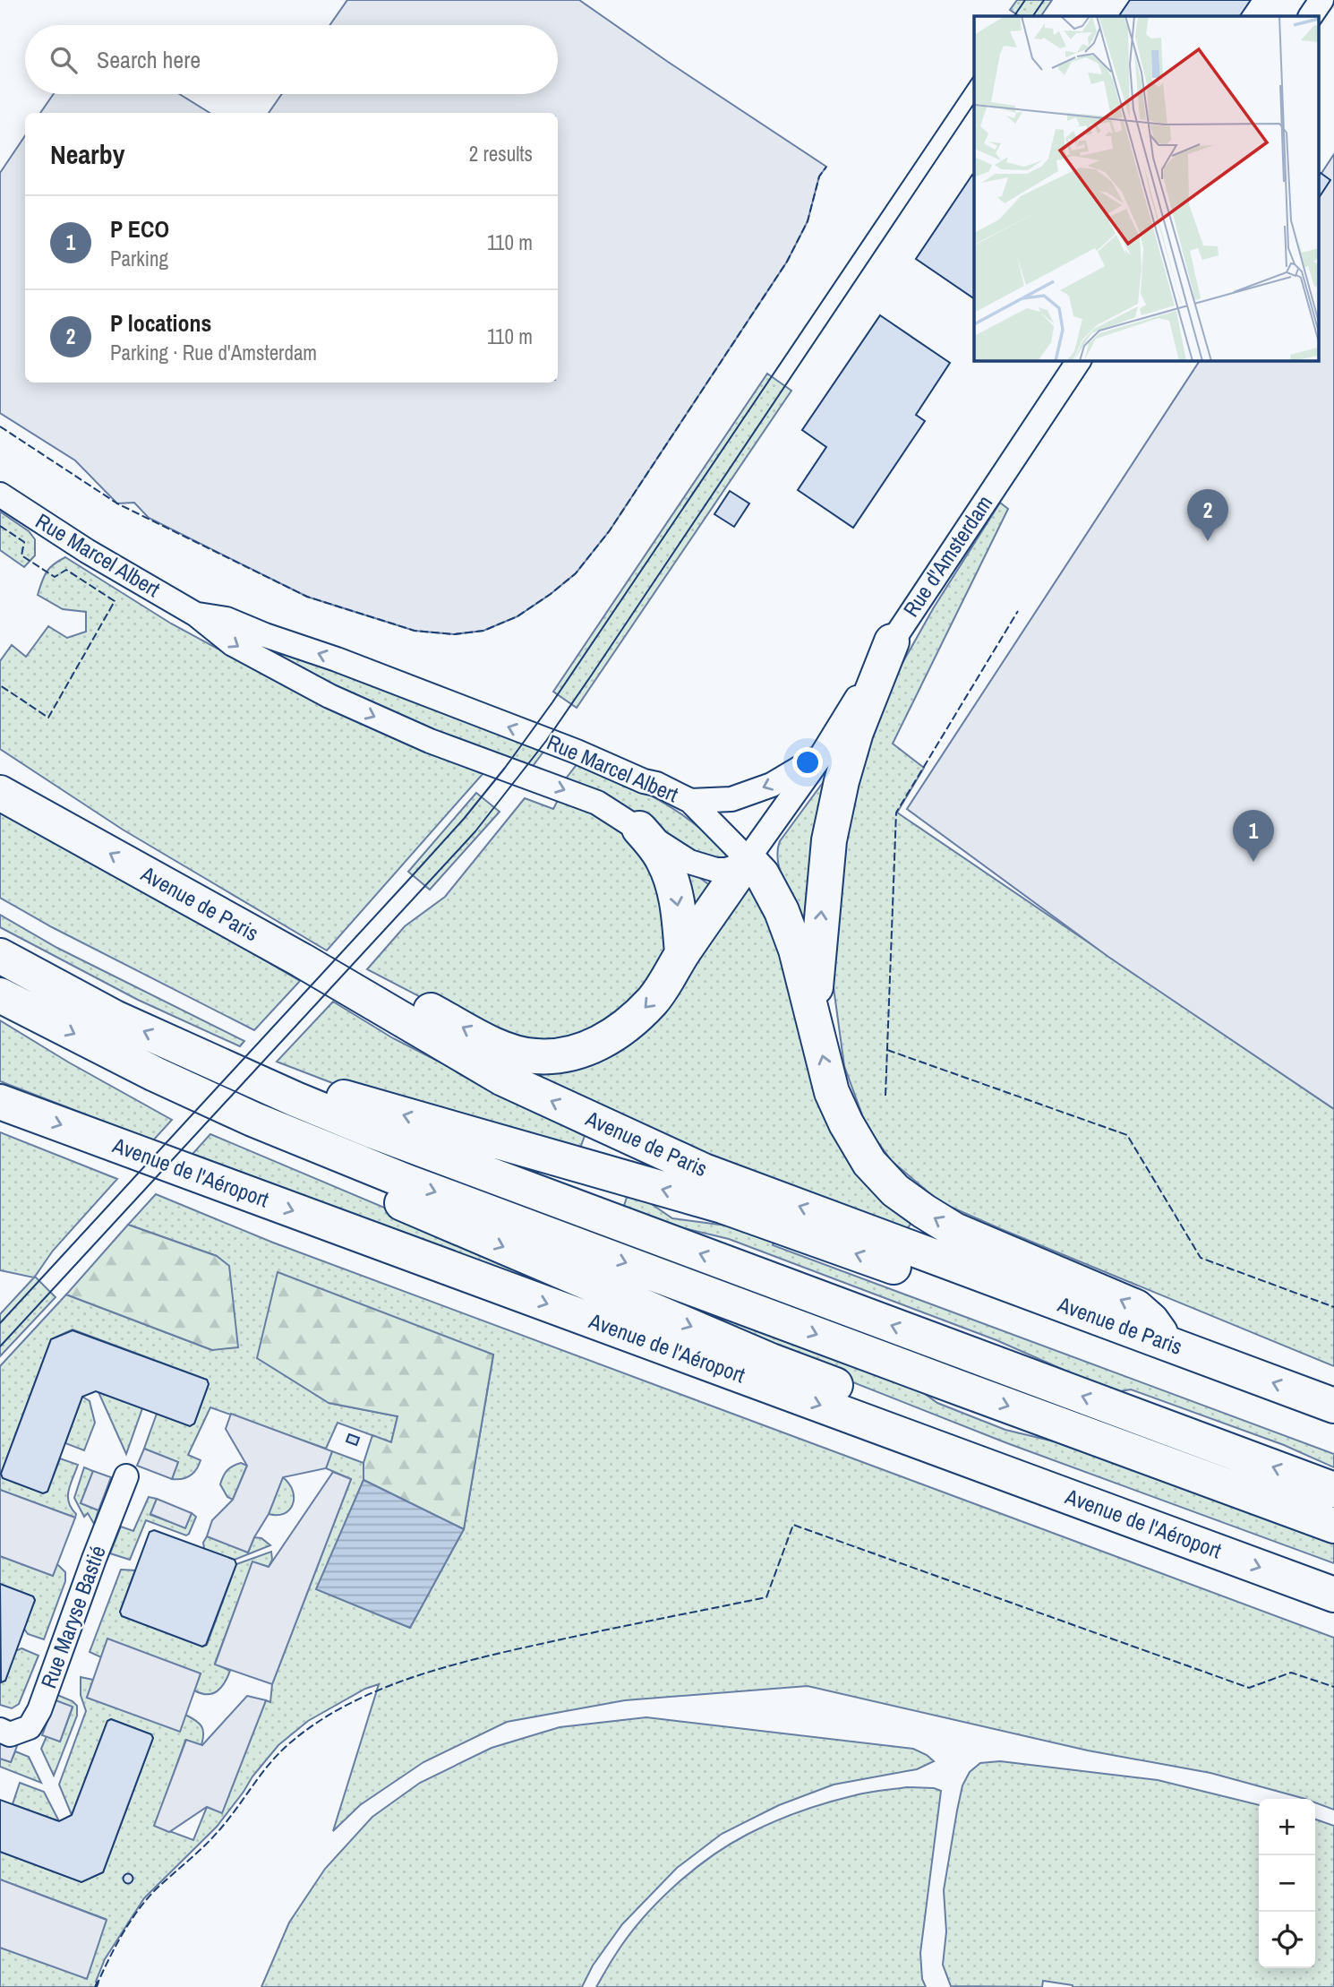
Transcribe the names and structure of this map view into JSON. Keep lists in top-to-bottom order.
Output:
{
  "streets": {
    "highway": ["Avenue de Paris", "Avenue de l'Aéroport"],
    "street": ["Rue Marcel Albert", "Rue d'Amsterdam", "Rue Maryse Bastié"]
  },
  "crossings": [
    ["Rue Marcel Albert", "Rue d'Amsterdam"]
  ],
  "page": {
    "search": "Search here",
    "heading": ["Nearby", "2 results"],
    "list": [
      {
        "mark": "1",
        "name": "P ECO",
        "note": "Parking",
        "value": "110 m"
      },
      {
        "mark": "2",
        "name": "P locations",
        "note": "Parking · Rue d'Amsterdam",
        "value": "110 m"
      }
    ],
    "pins": ["2", "1"],
    "map_buttons": ["+", "−"]
  }
}
